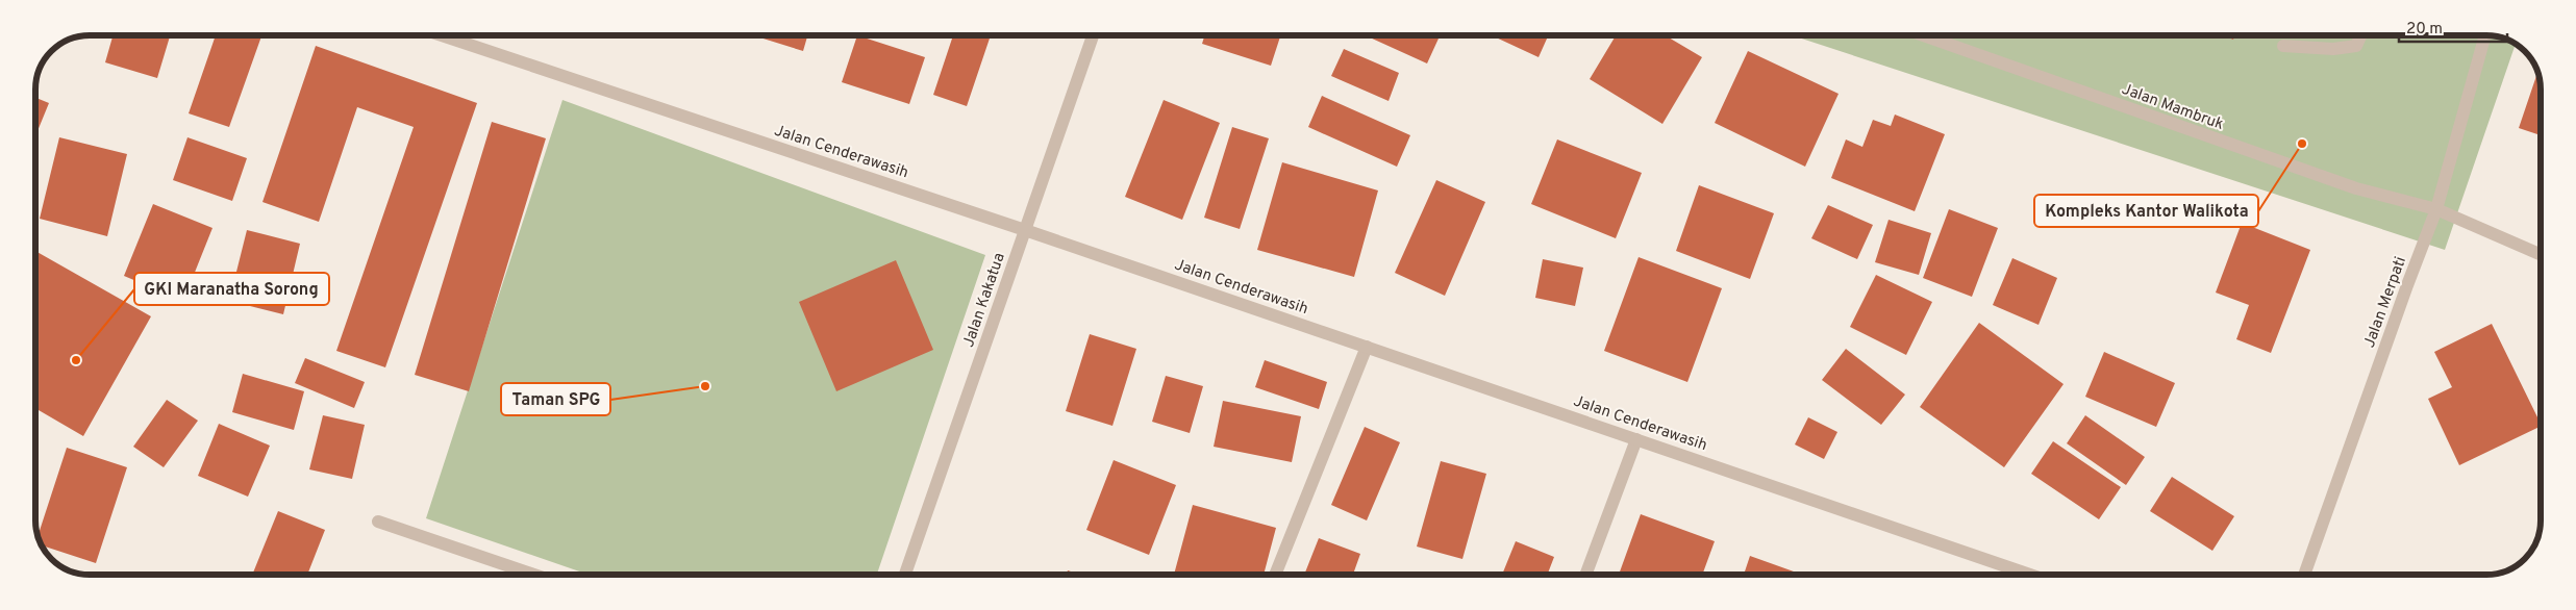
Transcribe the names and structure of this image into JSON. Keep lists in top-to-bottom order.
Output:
{
  "streets": {
    "street": [
      "Jalan Mambruk",
      "Jalan Cenderawasih",
      "Jalan Kakatua",
      "Jalan Merpati"
    ]
  },
  "crossings": [
    ["Jalan Mambruk", "Jalan Merpati"],
    ["Jalan Cenderawasih", "Jalan Kakatua"]
  ],
  "places": ["Kompleks Kantor Walikota", "GKI Maranatha Sorong", "Taman SPG"],
  "scale_bar": "20 m"
}
